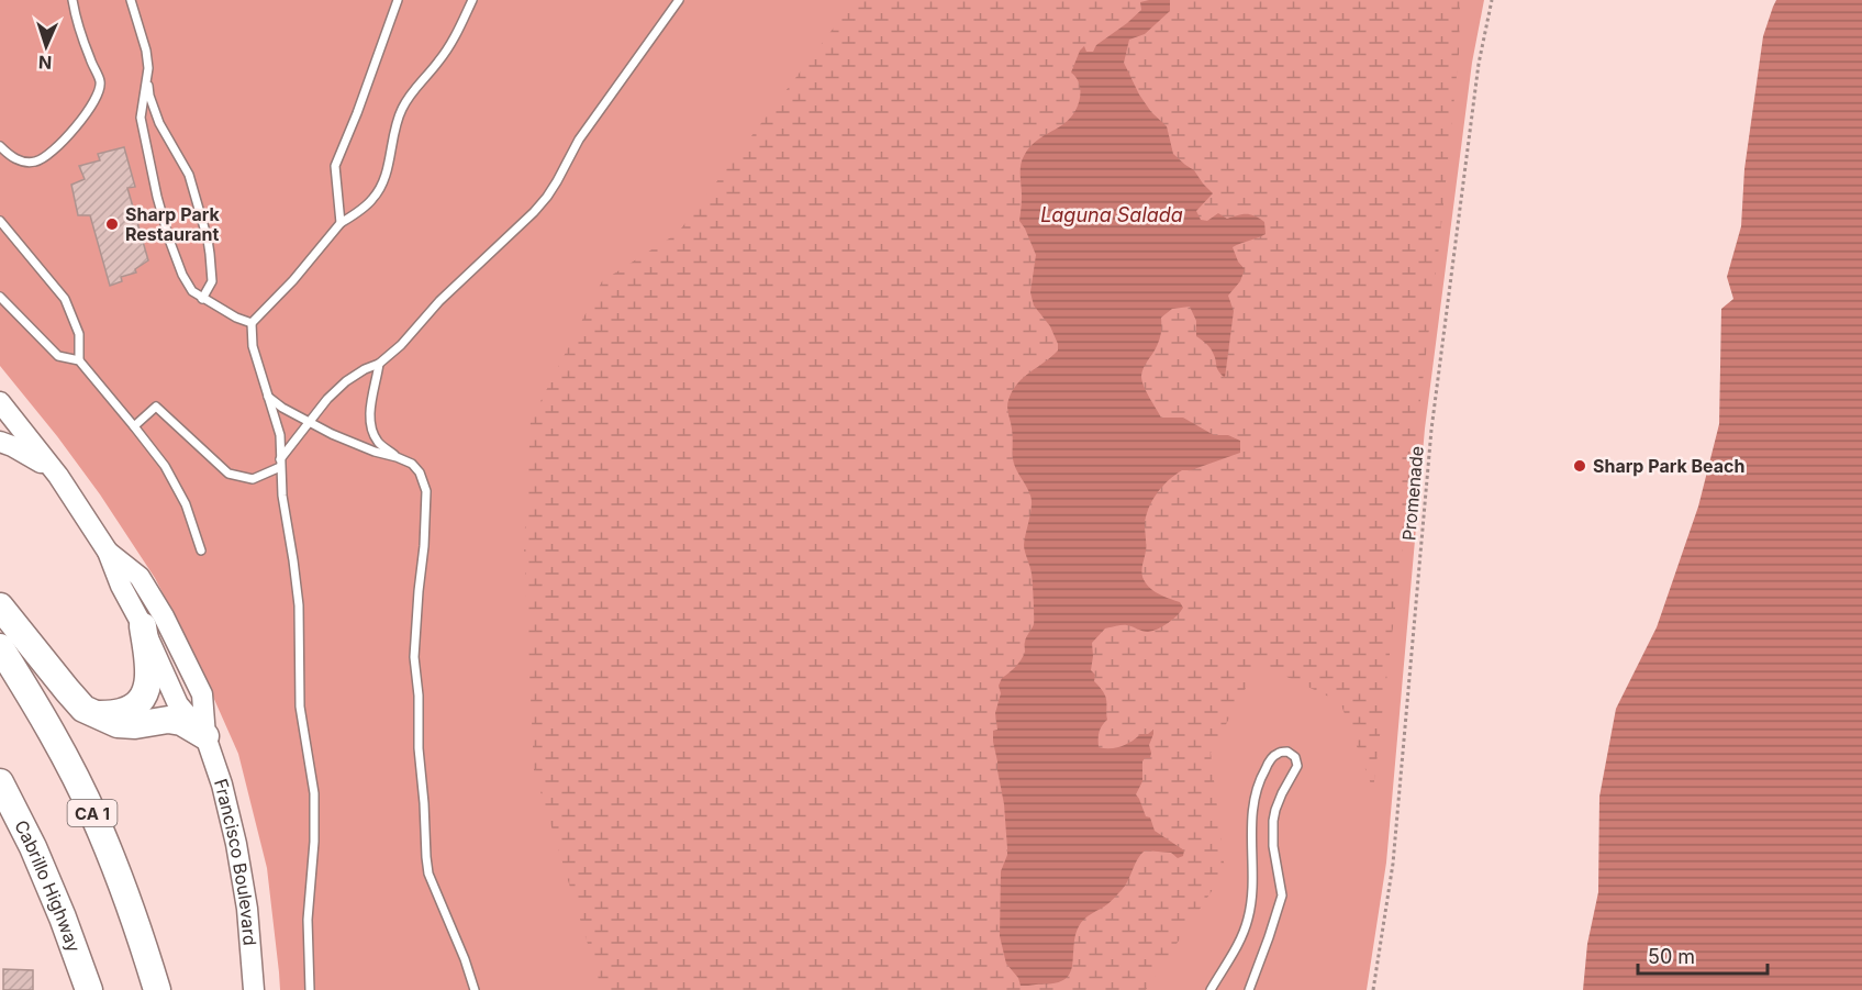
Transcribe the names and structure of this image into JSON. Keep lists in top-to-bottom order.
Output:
{
  "streets": {
    "highway": ["CA 1", "Cabrillo Highway"],
    "street": ["Francisco Boulevard"],
    "path": ["Promenade"]
  },
  "water": ["Laguna Salada"],
  "places": ["Sharp Park Restaurant", "Sharp Park Beach"],
  "scale_bar": "50 m",
  "north": "bottom"
}
